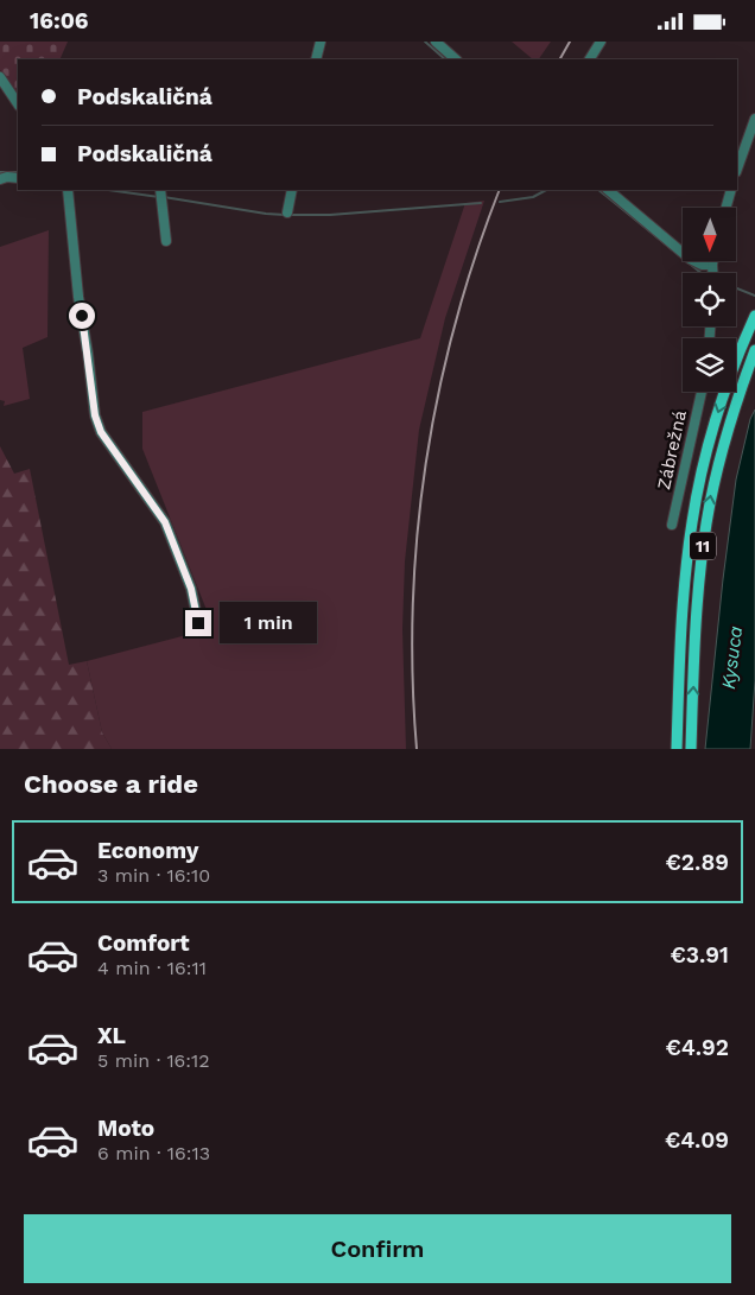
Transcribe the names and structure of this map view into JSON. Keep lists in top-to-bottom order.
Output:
{
  "streets": {
    "main road": ["11"],
    "street": ["Zábrežná"]
  },
  "water": ["Kysuca"],
  "north": "bottom",
  "page": {
    "status": "16:06",
    "banner": ["Podskaličná", "Podskaličná"],
    "bubble": "1 min",
    "heading": "Choose a ride",
    "list": [
      {
        "name": "Economy",
        "note": "3 min · 16:10",
        "value": "€2.89"
      },
      {
        "name": "Comfort",
        "note": "4 min · 16:11",
        "value": "€3.91"
      },
      {
        "name": "XL",
        "note": "5 min · 16:12",
        "value": "€4.92"
      },
      {
        "name": "Moto",
        "note": "6 min · 16:13",
        "value": "€4.09"
      }
    ],
    "buttons": "Confirm"
  }
}
